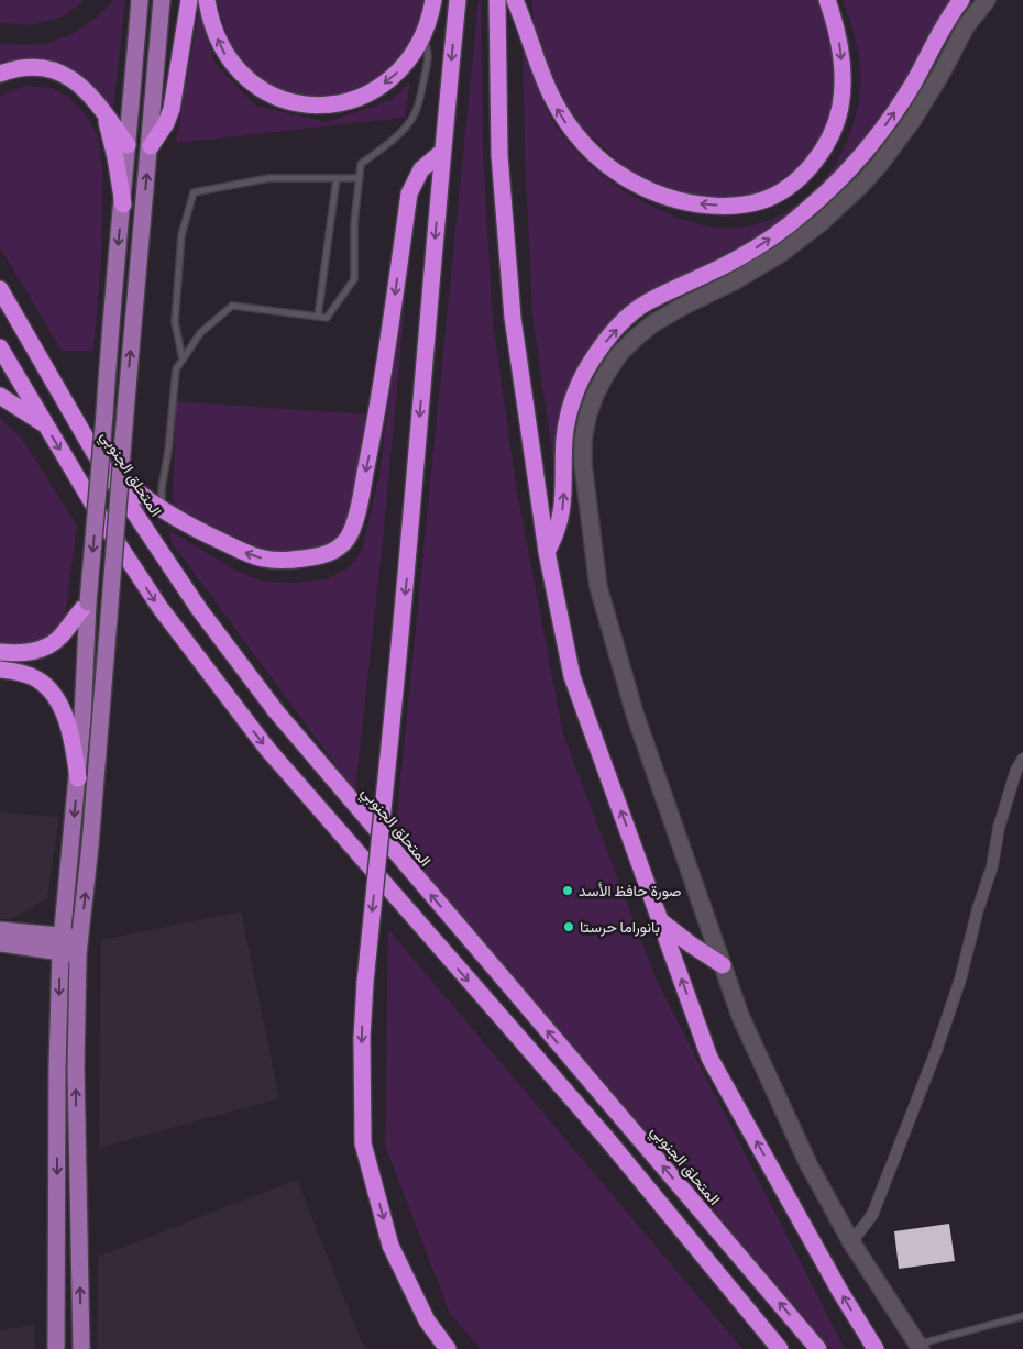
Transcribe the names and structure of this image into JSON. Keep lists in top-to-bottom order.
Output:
{
  "streets": {
    "highway": ["المتحلق الجنوبي"]
  },
  "places": ["صورة حافظ الأسد", "بانوراما حرستا"]
}
